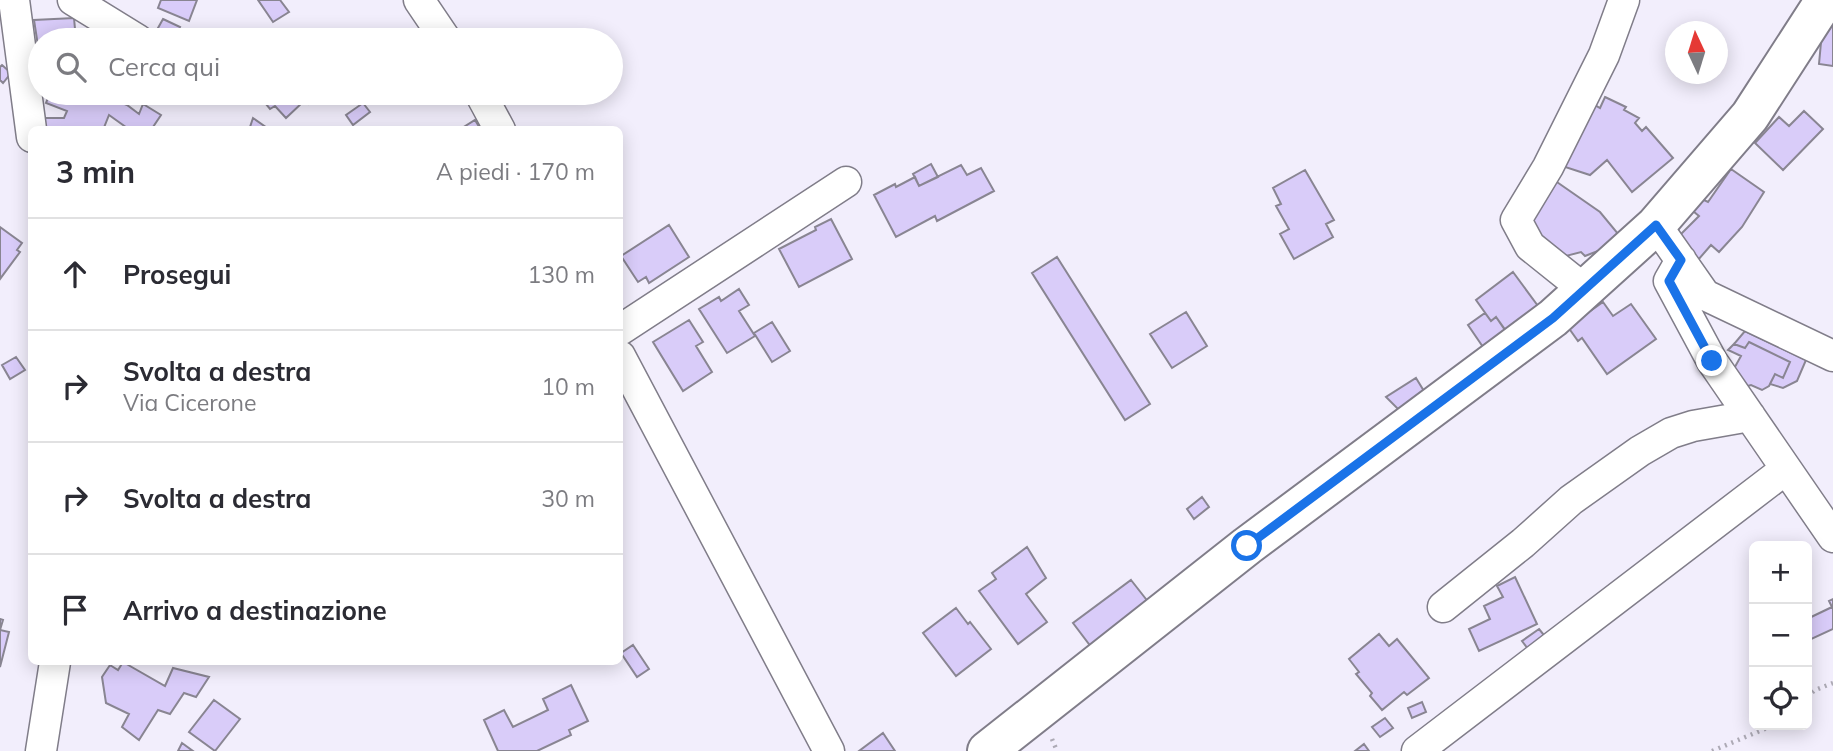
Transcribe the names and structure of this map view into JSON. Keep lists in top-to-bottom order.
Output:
{
  "north": "top",
  "page": {
    "search": "Cerca qui",
    "heading": ["3 min", "A piedi · 170 m"],
    "list": [
      ["Prosegui", "130 m"],
      ["Svolta a destra", "Via Cicerone", "10 m"],
      ["Svolta a destra", "30 m"],
      "Arrivo a destinazione"
    ],
    "map_buttons": ["+", "−"]
  }
}
